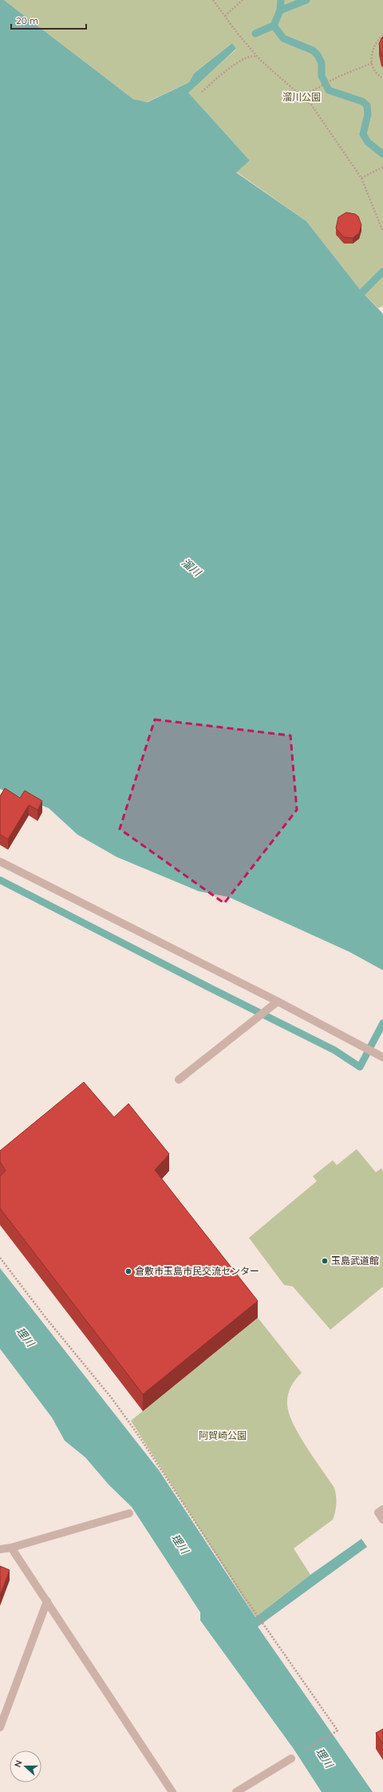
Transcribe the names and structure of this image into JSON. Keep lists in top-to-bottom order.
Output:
{
  "water": ["溜川", "理川"],
  "parks": ["溜川公園", "阿賀崎公園"],
  "places": ["玉島武道館", "倉敷市玉島市民交流センター"],
  "scale_bar": "20 m",
  "north": "left"
}
